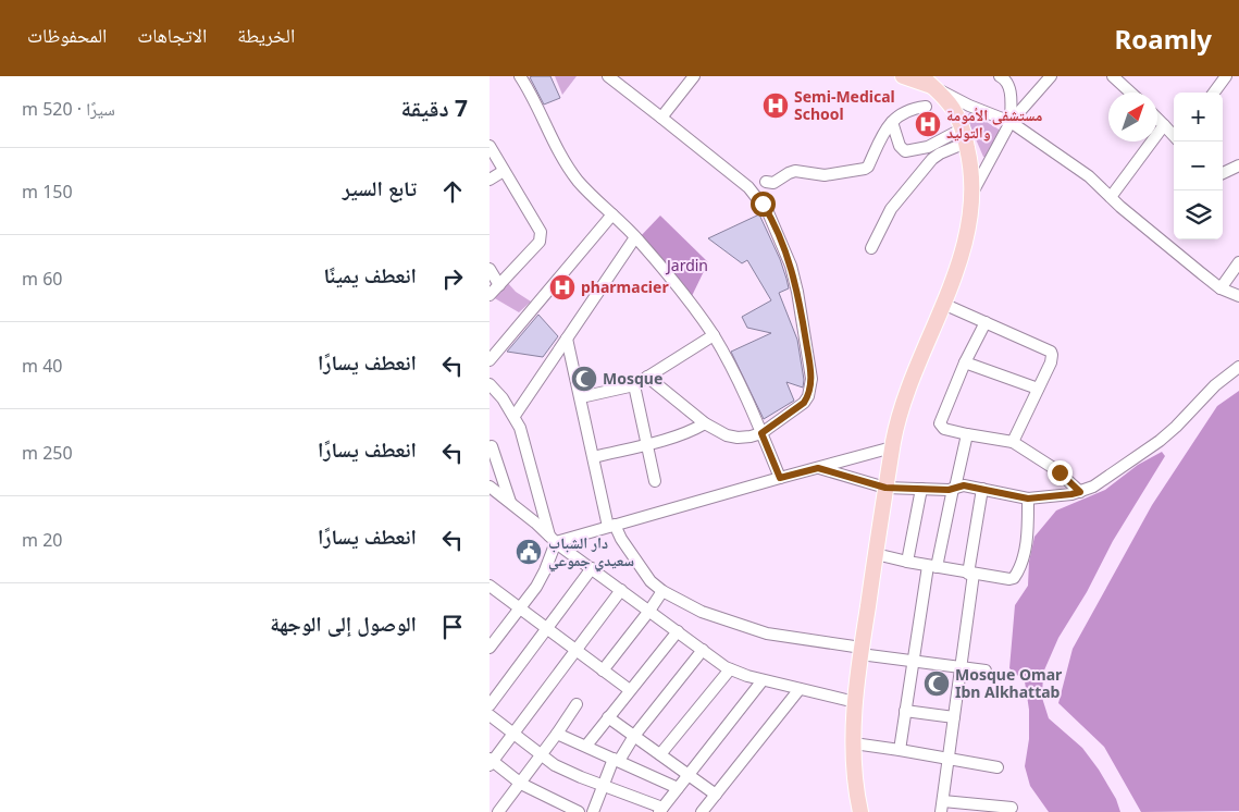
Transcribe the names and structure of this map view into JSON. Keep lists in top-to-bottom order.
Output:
{
  "parks": ["Jardin"],
  "places": {
    "hospital": ["Semi-Medical School", "مستشفى الأمومة والتوليد", "pharmacier"],
    "mosque": ["Mosque", "Mosque Omar Ibn Alkhattab"],
    "public building": ["دار الشباب سعيدي جموعي"]
  },
  "north": "top right",
  "page": {
    "header": "Roamly",
    "nav": ["الخريطة", "الاتجاهات", "المحفوظات"],
    "heading": ["7 دقيقة", "سيرًا · 520 m"],
    "map_buttons": ["+", "−"],
    "list": [
      ["تابع السير", "150 m"],
      ["انعطف يمينًا", "60 m"],
      ["انعطف يسارًا", "40 m"],
      ["انعطف يسارًا", "250 m"],
      ["انعطف يسارًا", "20 m"],
      "الوصول إلى الوجهة"
    ]
  }
}
